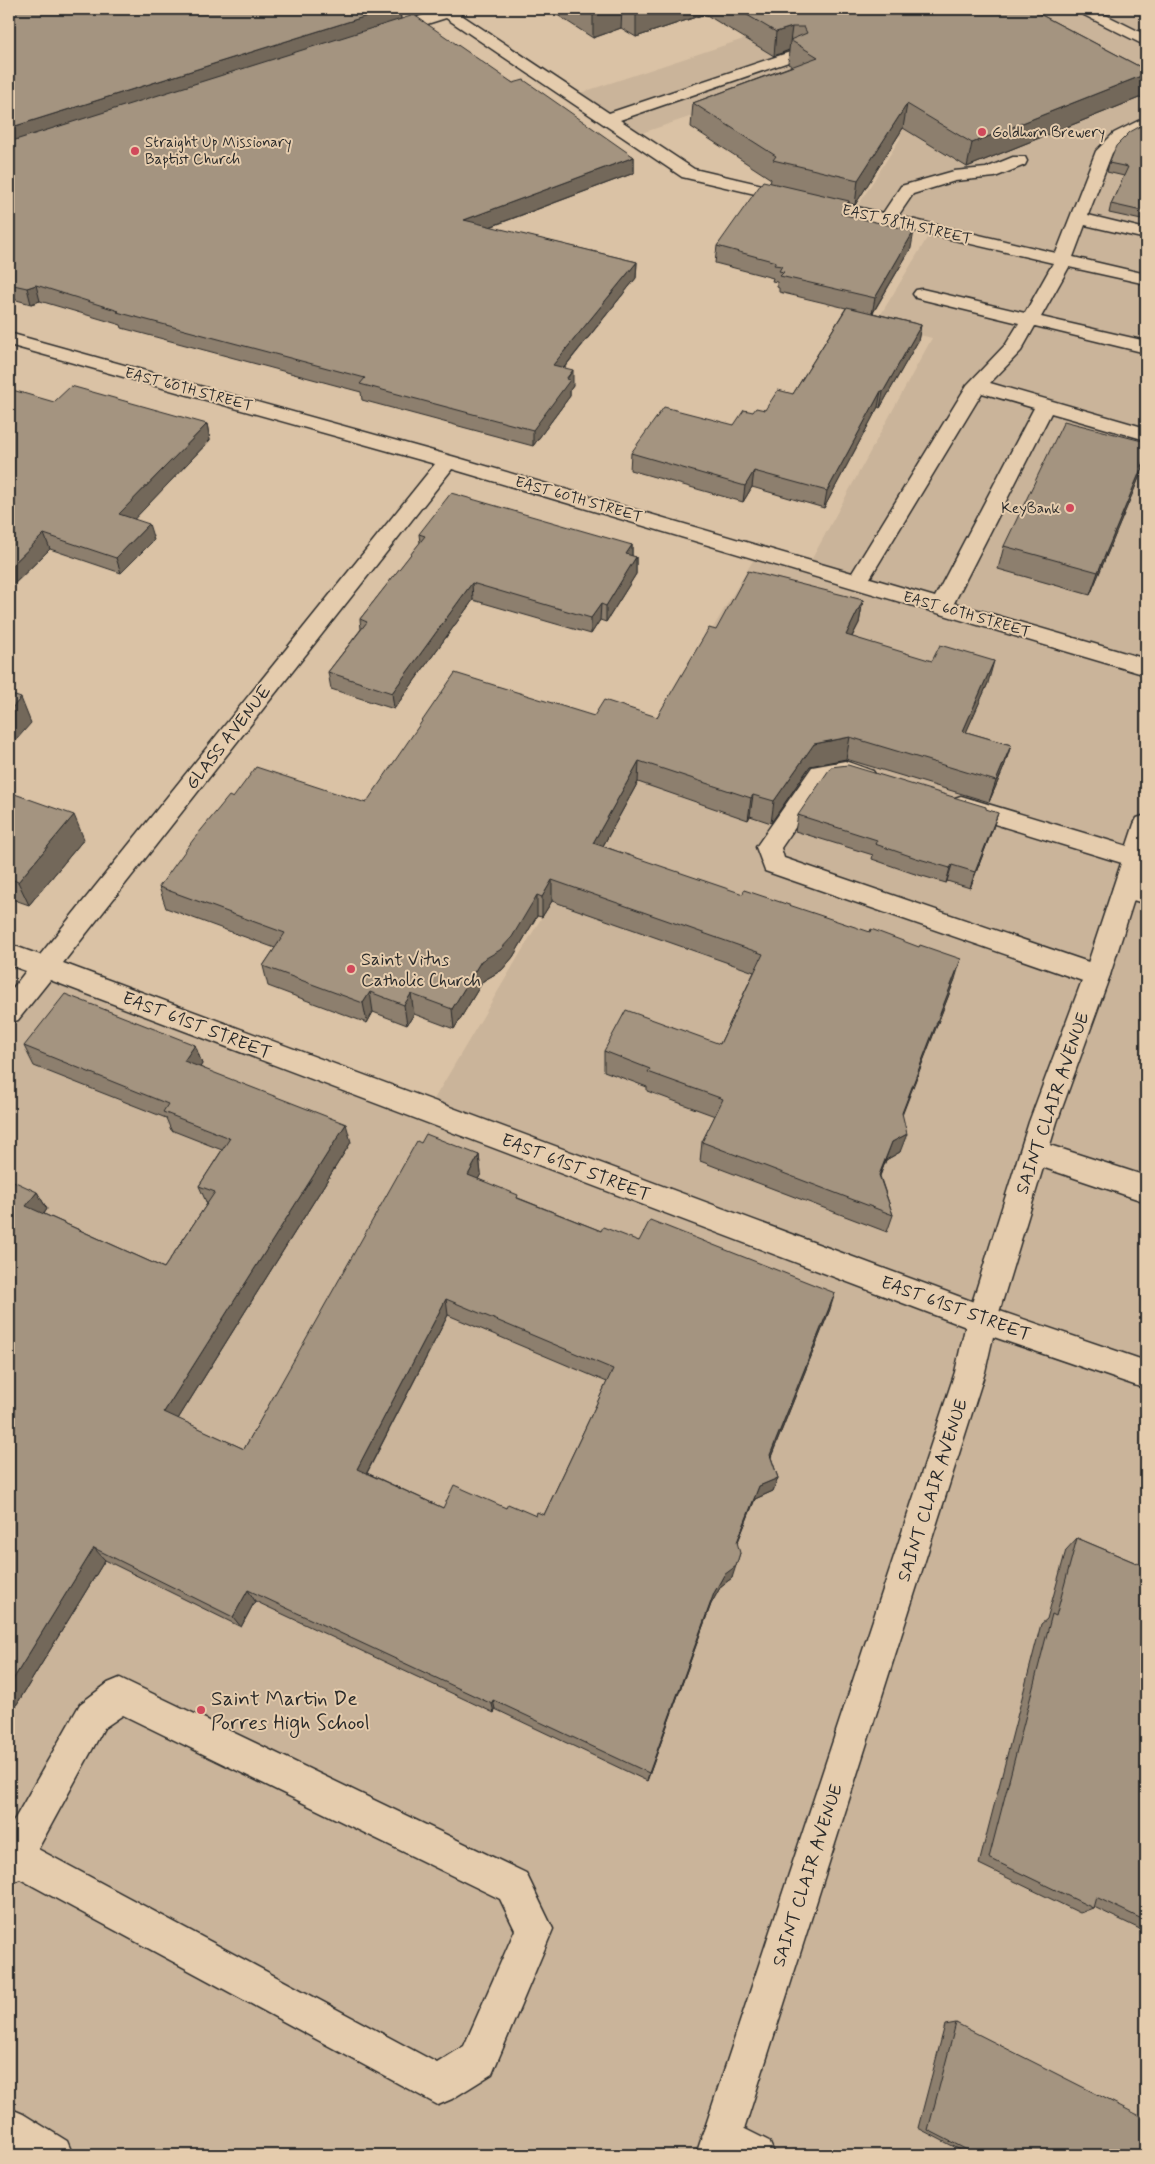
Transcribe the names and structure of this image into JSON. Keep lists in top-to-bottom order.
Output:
{
  "streets": {
    "street": [
      "EAST 58TH STREET",
      "EAST 60TH STREET",
      "GLASS AVENUE",
      "EAST 61ST STREET",
      "SAINT CLAIR AVENUE"
    ]
  },
  "crossings": [
    ["EAST 60TH STREET", "GLASS AVENUE"],
    ["GLASS AVENUE", "EAST 61ST STREET"],
    ["EAST 61ST STREET", "SAINT CLAIR AVENUE"]
  ],
  "places": [
    "Goldhorn Brewery",
    "Straight Up Missionary Baptist Church",
    "KeyBank",
    "Saint Vitus Catholic Church",
    "Saint Martin De Porres High School"
  ]
}
